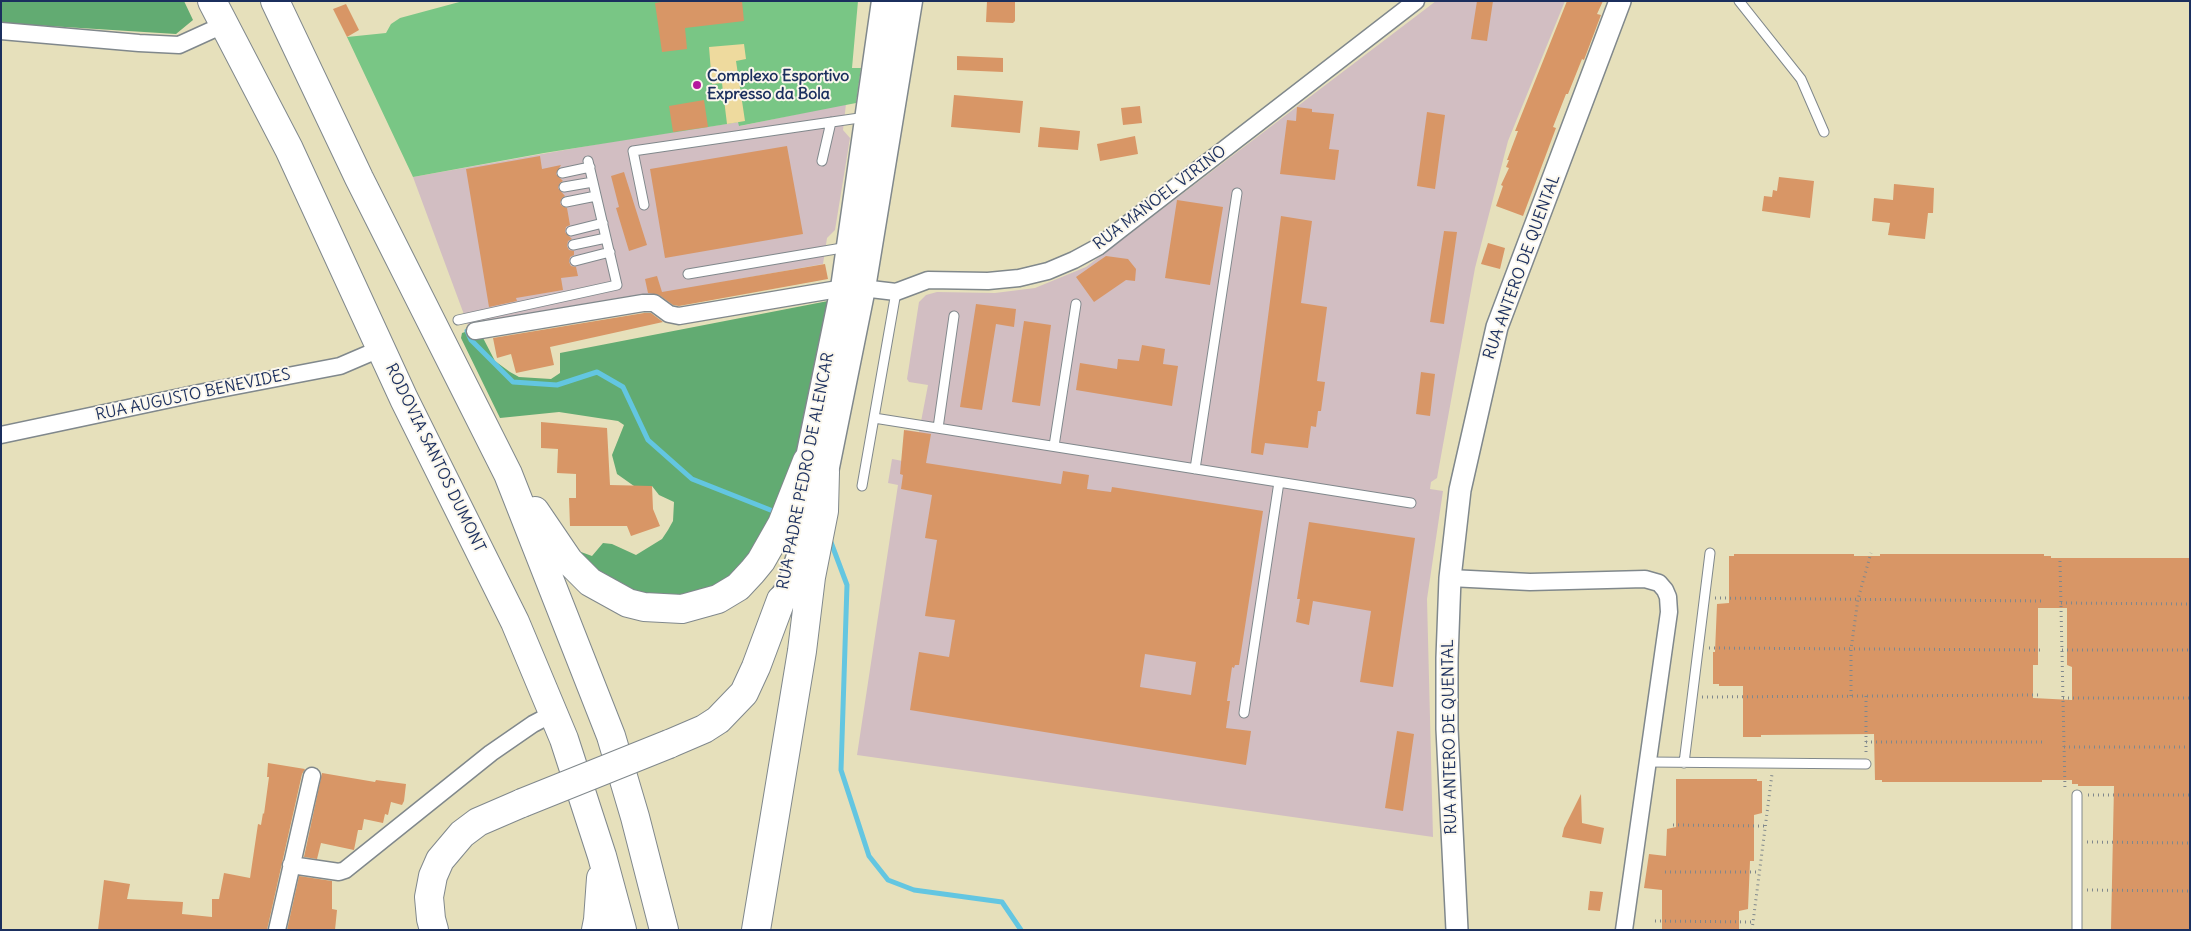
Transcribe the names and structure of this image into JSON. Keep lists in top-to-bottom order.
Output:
{
  "streets": {
    "highway": ["RODOVIA SANTOS DUMONT"],
    "main road": ["RUA PADRE PEDRO DE ALENCAR"],
    "street": ["RUA MANOEL VIRINO", "RUA ANTERO DE QUENTAL", "RUA AUGUSTO BENEVIDES"]
  },
  "crossings": [
    ["RUA MANOEL VIRINO", "RUA PADRE PEDRO DE ALENCAR"],
    ["RUA AUGUSTO BENEVIDES", "RODOVIA SANTOS DUMONT"]
  ],
  "places": ["Complexo Esportivo Expresso da Bola"]
}
